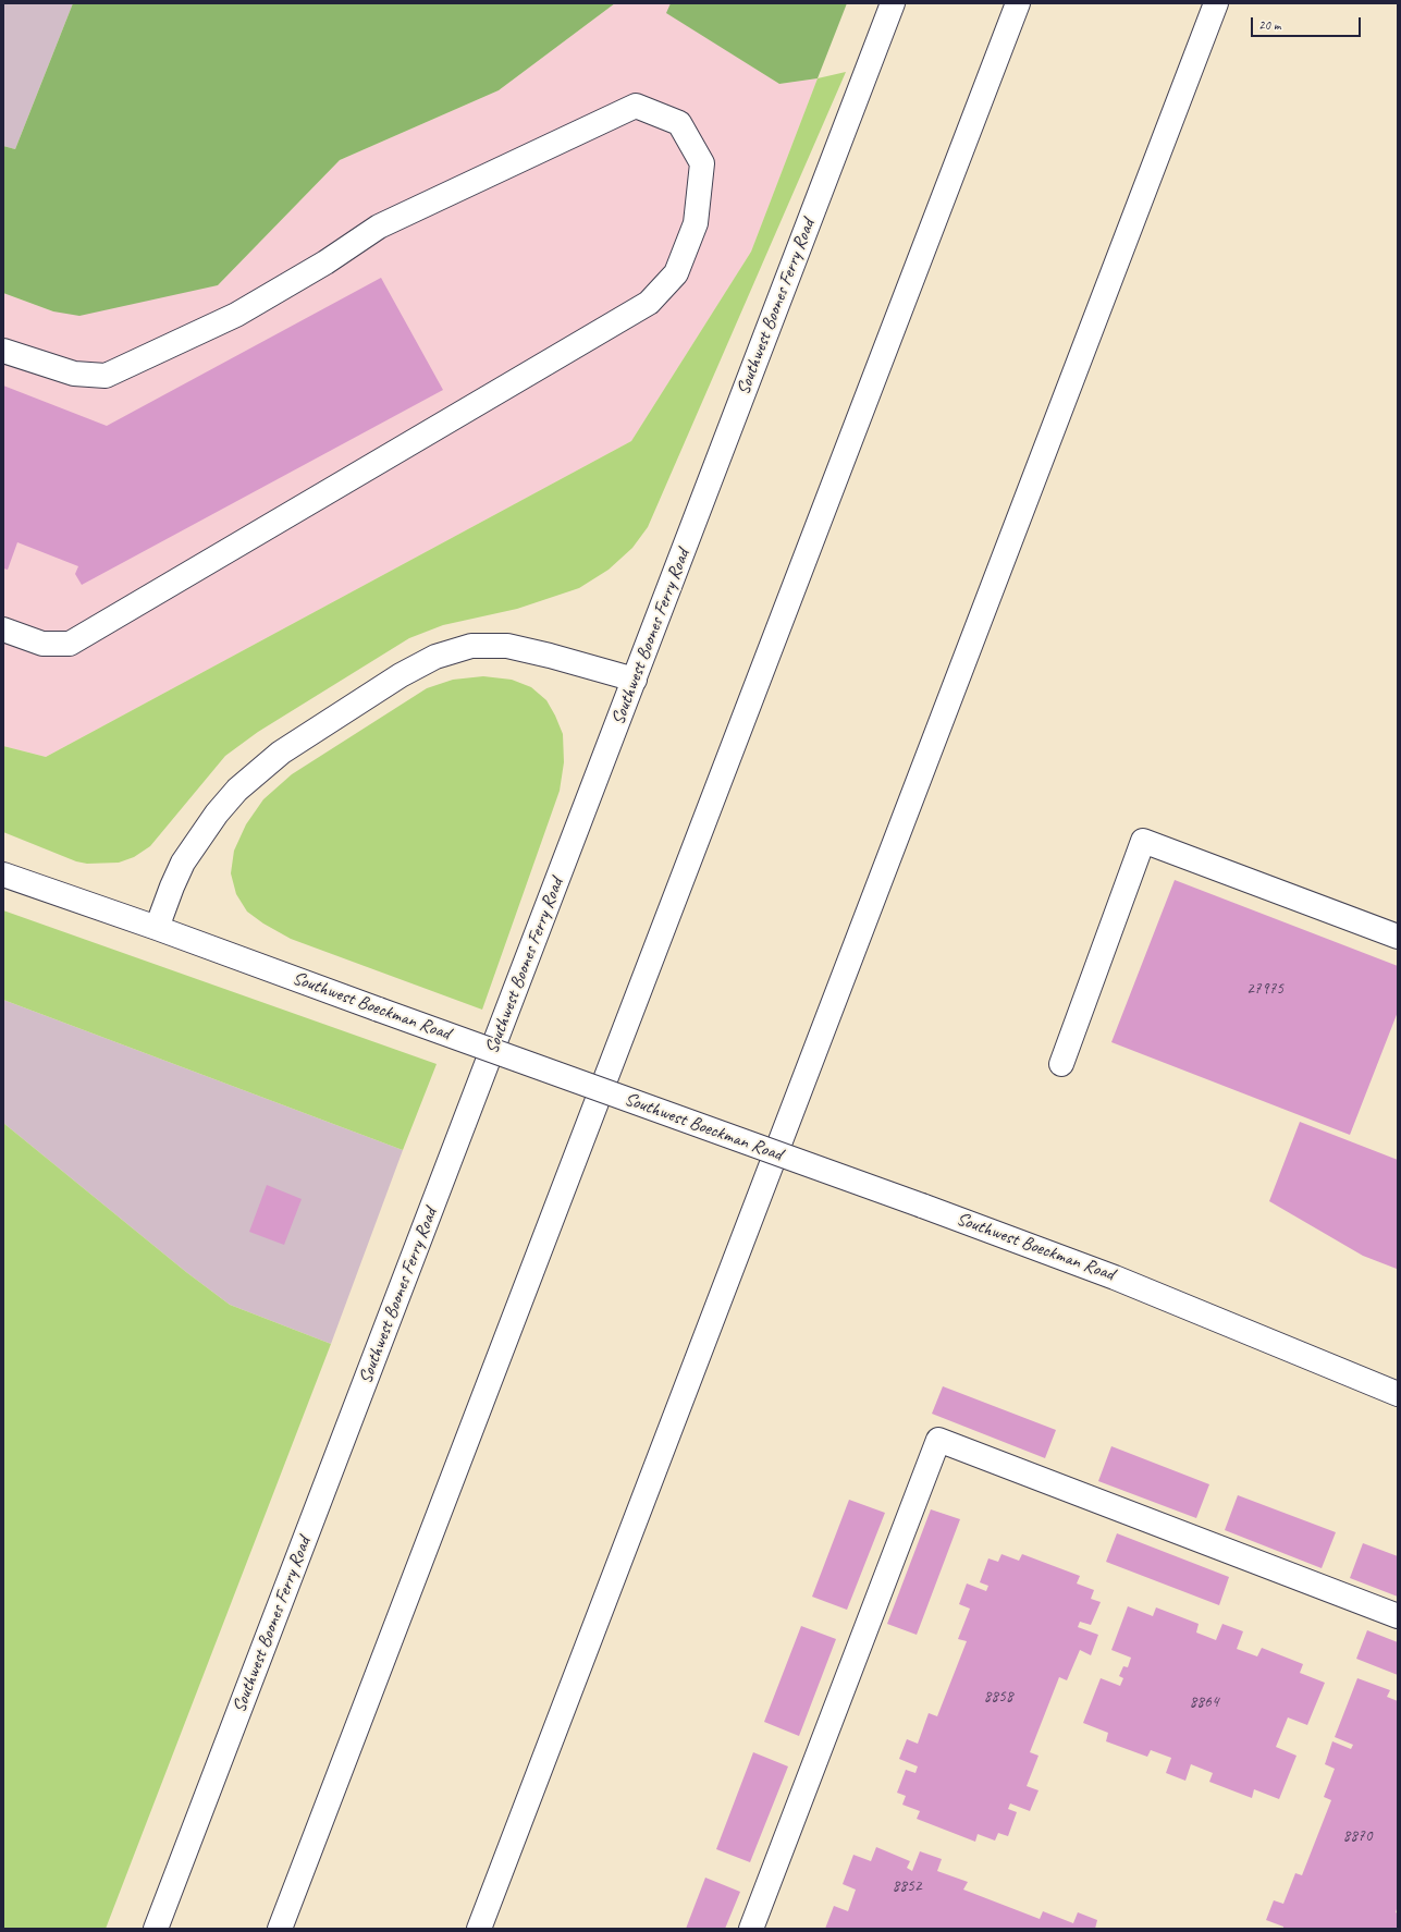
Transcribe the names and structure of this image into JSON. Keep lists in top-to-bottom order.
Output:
{
  "streets": {
    "main road": ["Southwest Boones Ferry Road", "Southwest Boeckman Road"]
  },
  "house_numbers": [
    "27975",
    "8858",
    "8864",
    "8870",
    "8852"
  ],
  "scale_bar": "20 m"
}
